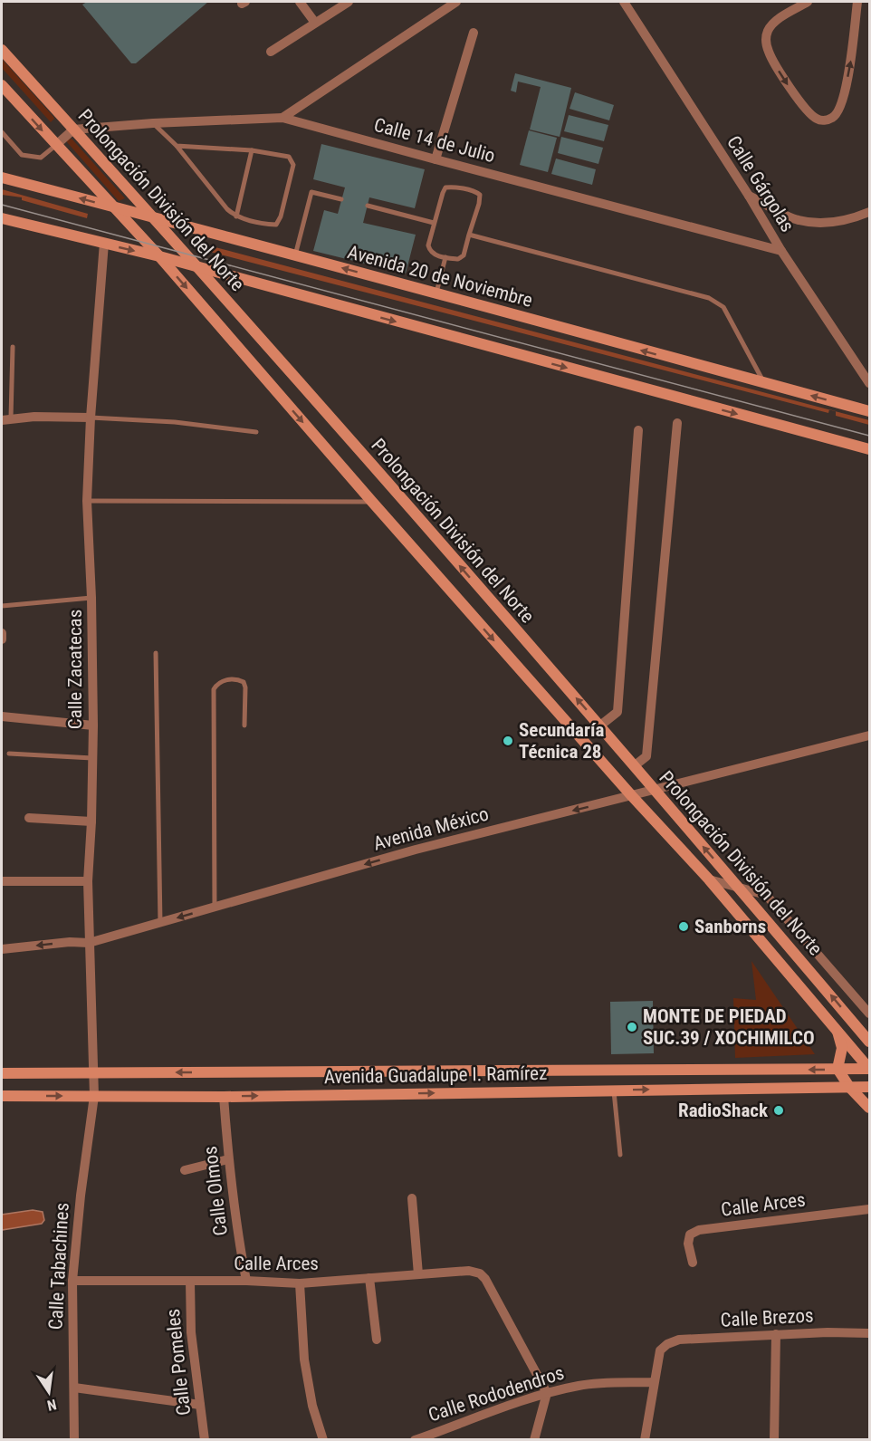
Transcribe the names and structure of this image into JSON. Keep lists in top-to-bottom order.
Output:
{
  "streets": {
    "main road": ["Prolongación División del Norte", "Avenida 20 de Noviembre", "Avenida Guadalupe I. Ramírez"],
    "street": [
      "Calle 14 de Julio",
      "Calle Gárgolas",
      "Calle Zacatecas",
      "Avenida México",
      "Calle Olmos",
      "Calle Arces",
      "Calle Tabachines",
      "Calle Brezos",
      "Calle Pomeles",
      "Calle Rododendros"
    ]
  },
  "crossings": [
    ["Calle 14 de Julio", "Calle Gárgolas"],
    ["Calle 14 de Julio", "Prolongación División del Norte"],
    ["Prolongación División del Norte", "Avenida 20 de Noviembre"],
    ["Prolongación División del Norte", "Avenida México"],
    ["Prolongación División del Norte", "Avenida Guadalupe I. Ramírez"],
    ["Calle Zacatecas", "Avenida México"],
    ["Calle Zacatecas", "Avenida Guadalupe I. Ramírez"],
    ["Calle Zacatecas", "Calle Tabachines"],
    ["Avenida Guadalupe I. Ramírez", "Calle Olmos"],
    ["Avenida Guadalupe I. Ramírez", "Calle Tabachines"],
    ["Calle Olmos", "Calle Arces"],
    ["Calle Arces", "Calle Tabachines"],
    ["Calle Arces", "Calle Pomeles"],
    ["Calle Arces", "Calle Rododendros"],
    ["Calle Brezos", "Calle Rododendros"]
  ],
  "one_way": ["Avenida México"],
  "places": [
    "Secundaría Técnica 28",
    "Sanborns",
    "MONTE DE PIEDAD SUC.39 / XOCHIMILCO",
    "RadioShack"
  ],
  "north": "bottom"
}
